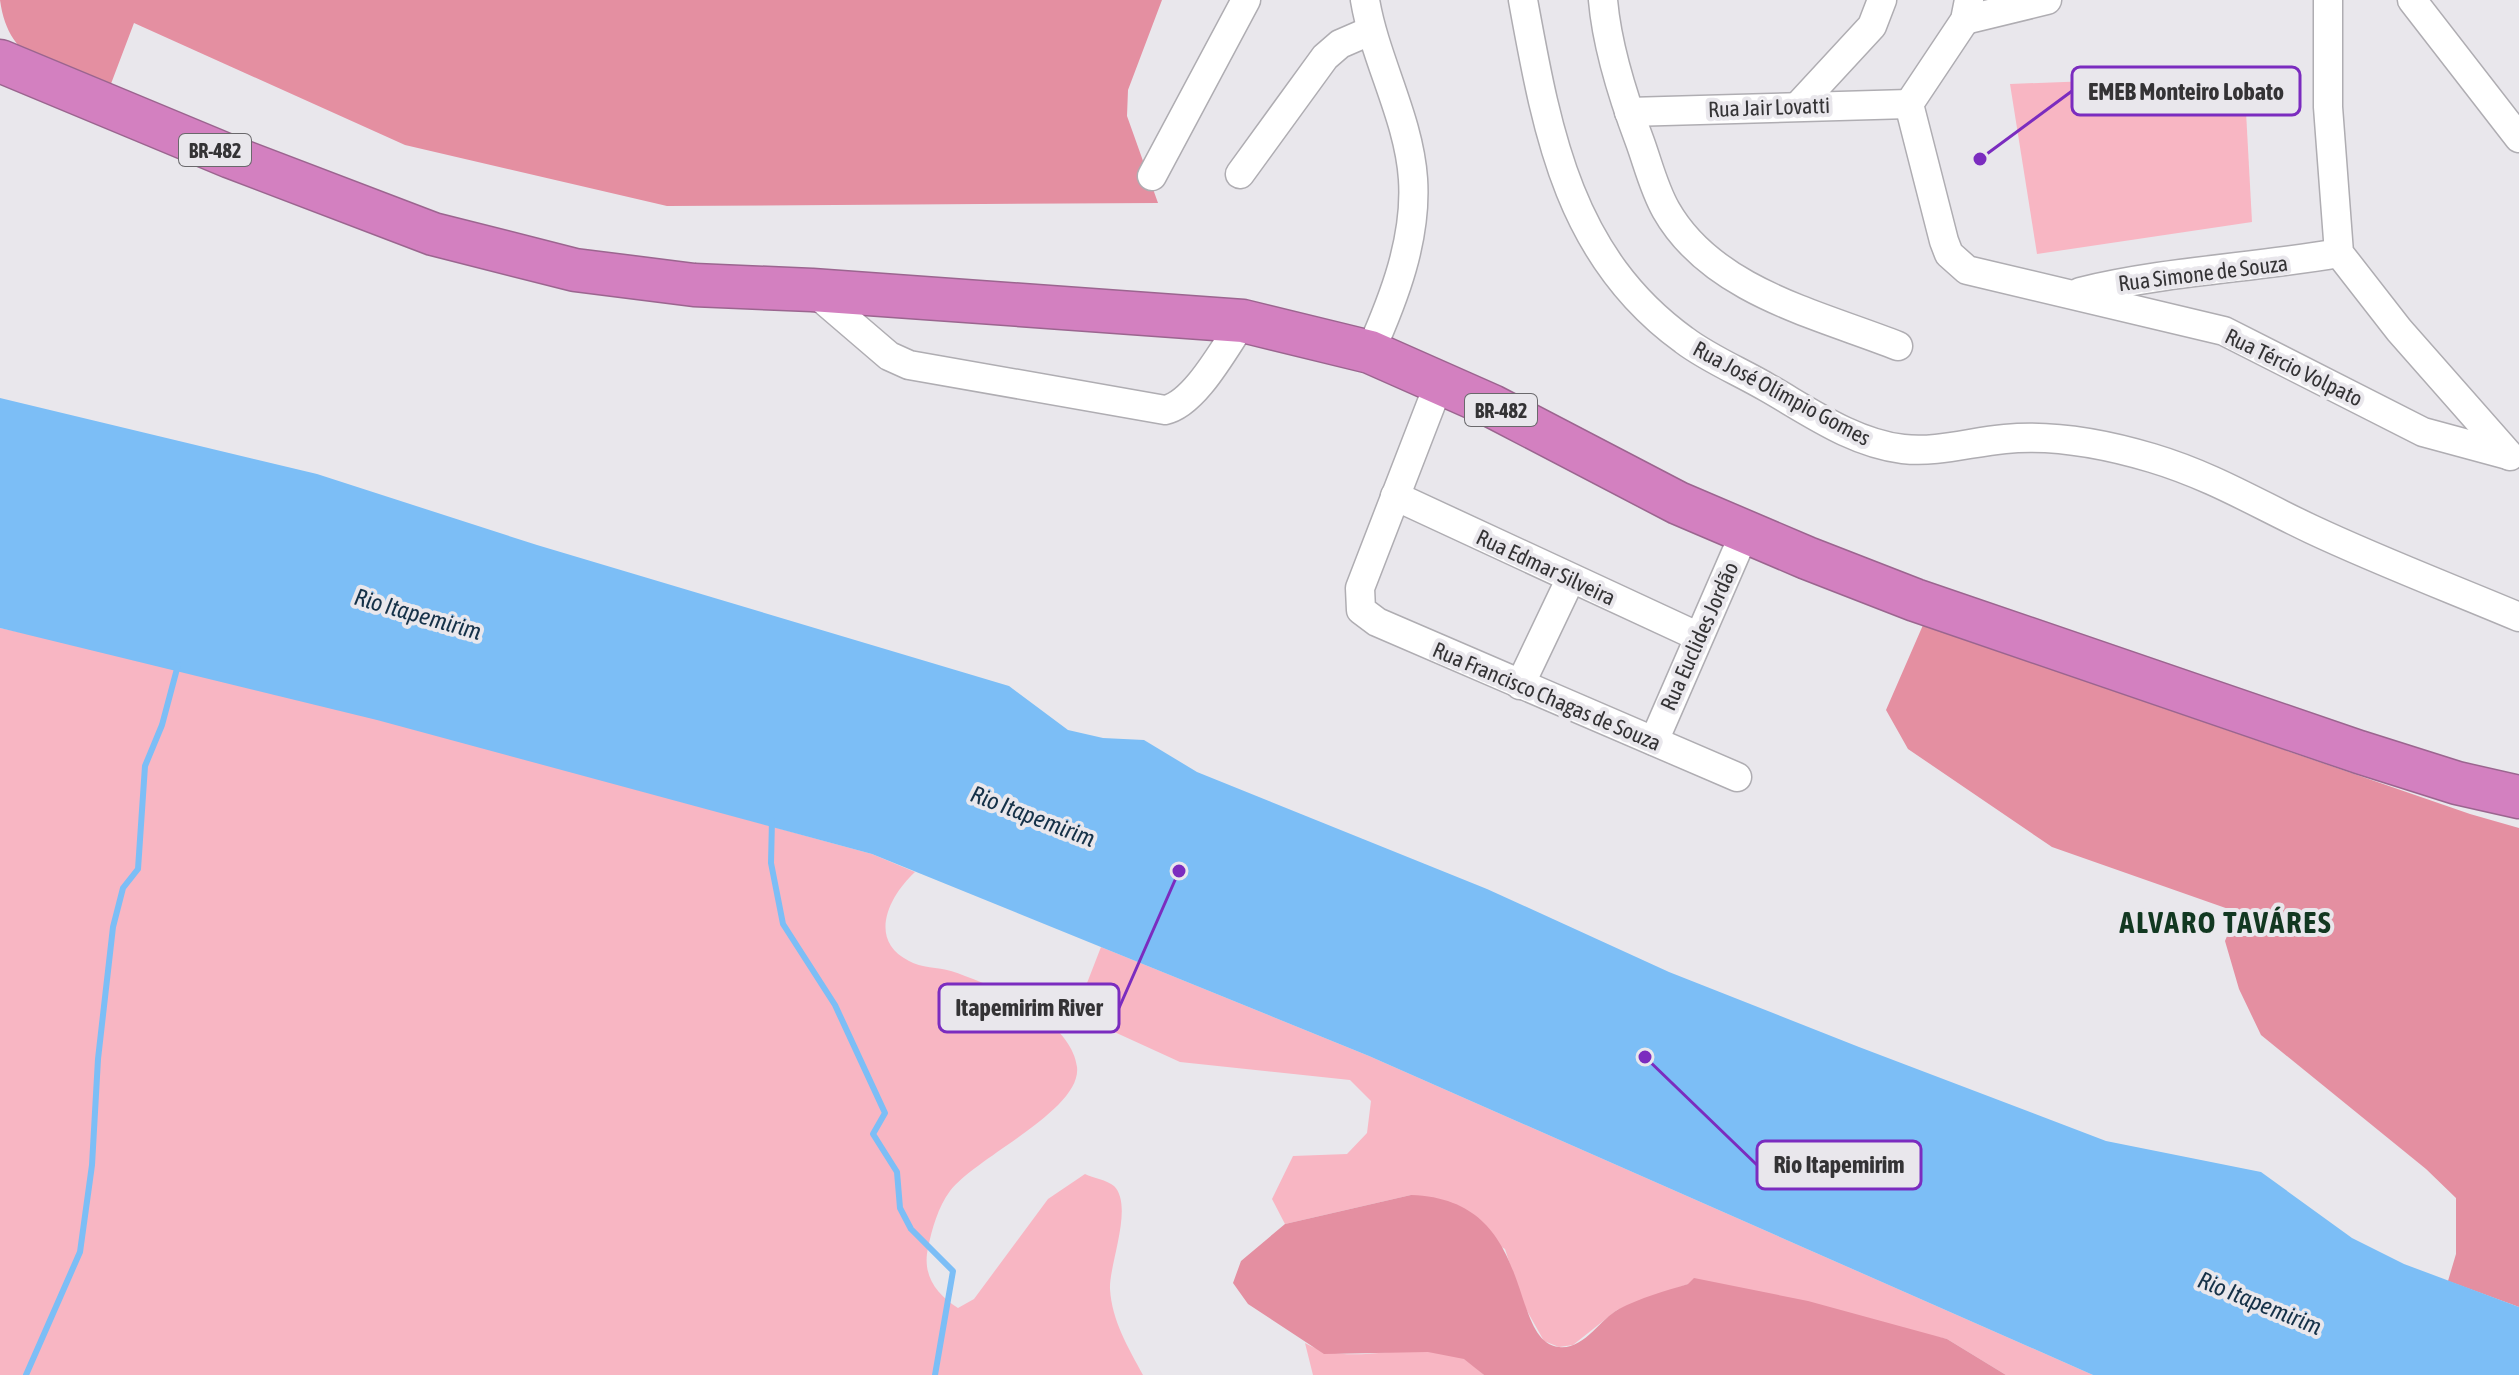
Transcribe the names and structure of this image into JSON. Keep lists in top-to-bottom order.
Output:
{
  "streets": {
    "highway": ["BR-482"],
    "street": [
      "Rua Jair Lovatti",
      "Rua Simone de Souza",
      "Rua Tércio Volpato",
      "Rua José Olímpio Gomes",
      "Rua Edmar Silveira",
      "Rua Euclides Jordão",
      "Rua Francisco Chagas de Souza"
    ]
  },
  "crossings": [
    ["Rua Jair Lovatti", "Rua Simone de Souza"],
    ["BR-482", "Rua Euclides Jordão"],
    ["Rua Simone de Souza", "Rua Tércio Volpato"],
    ["Rua Edmar Silveira", "Rua Euclides Jordão"],
    ["Rua Edmar Silveira", "Rua Francisco Chagas de Souza"],
    ["Rua Euclides Jordão", "Rua Francisco Chagas de Souza"]
  ],
  "districts": ["ALVARO TAVÁRES"],
  "water": ["Rio Itapemirim"],
  "places": ["EMEB Monteiro Lobato", "Itapemirim River", "Rio Itapemirim"]
}
